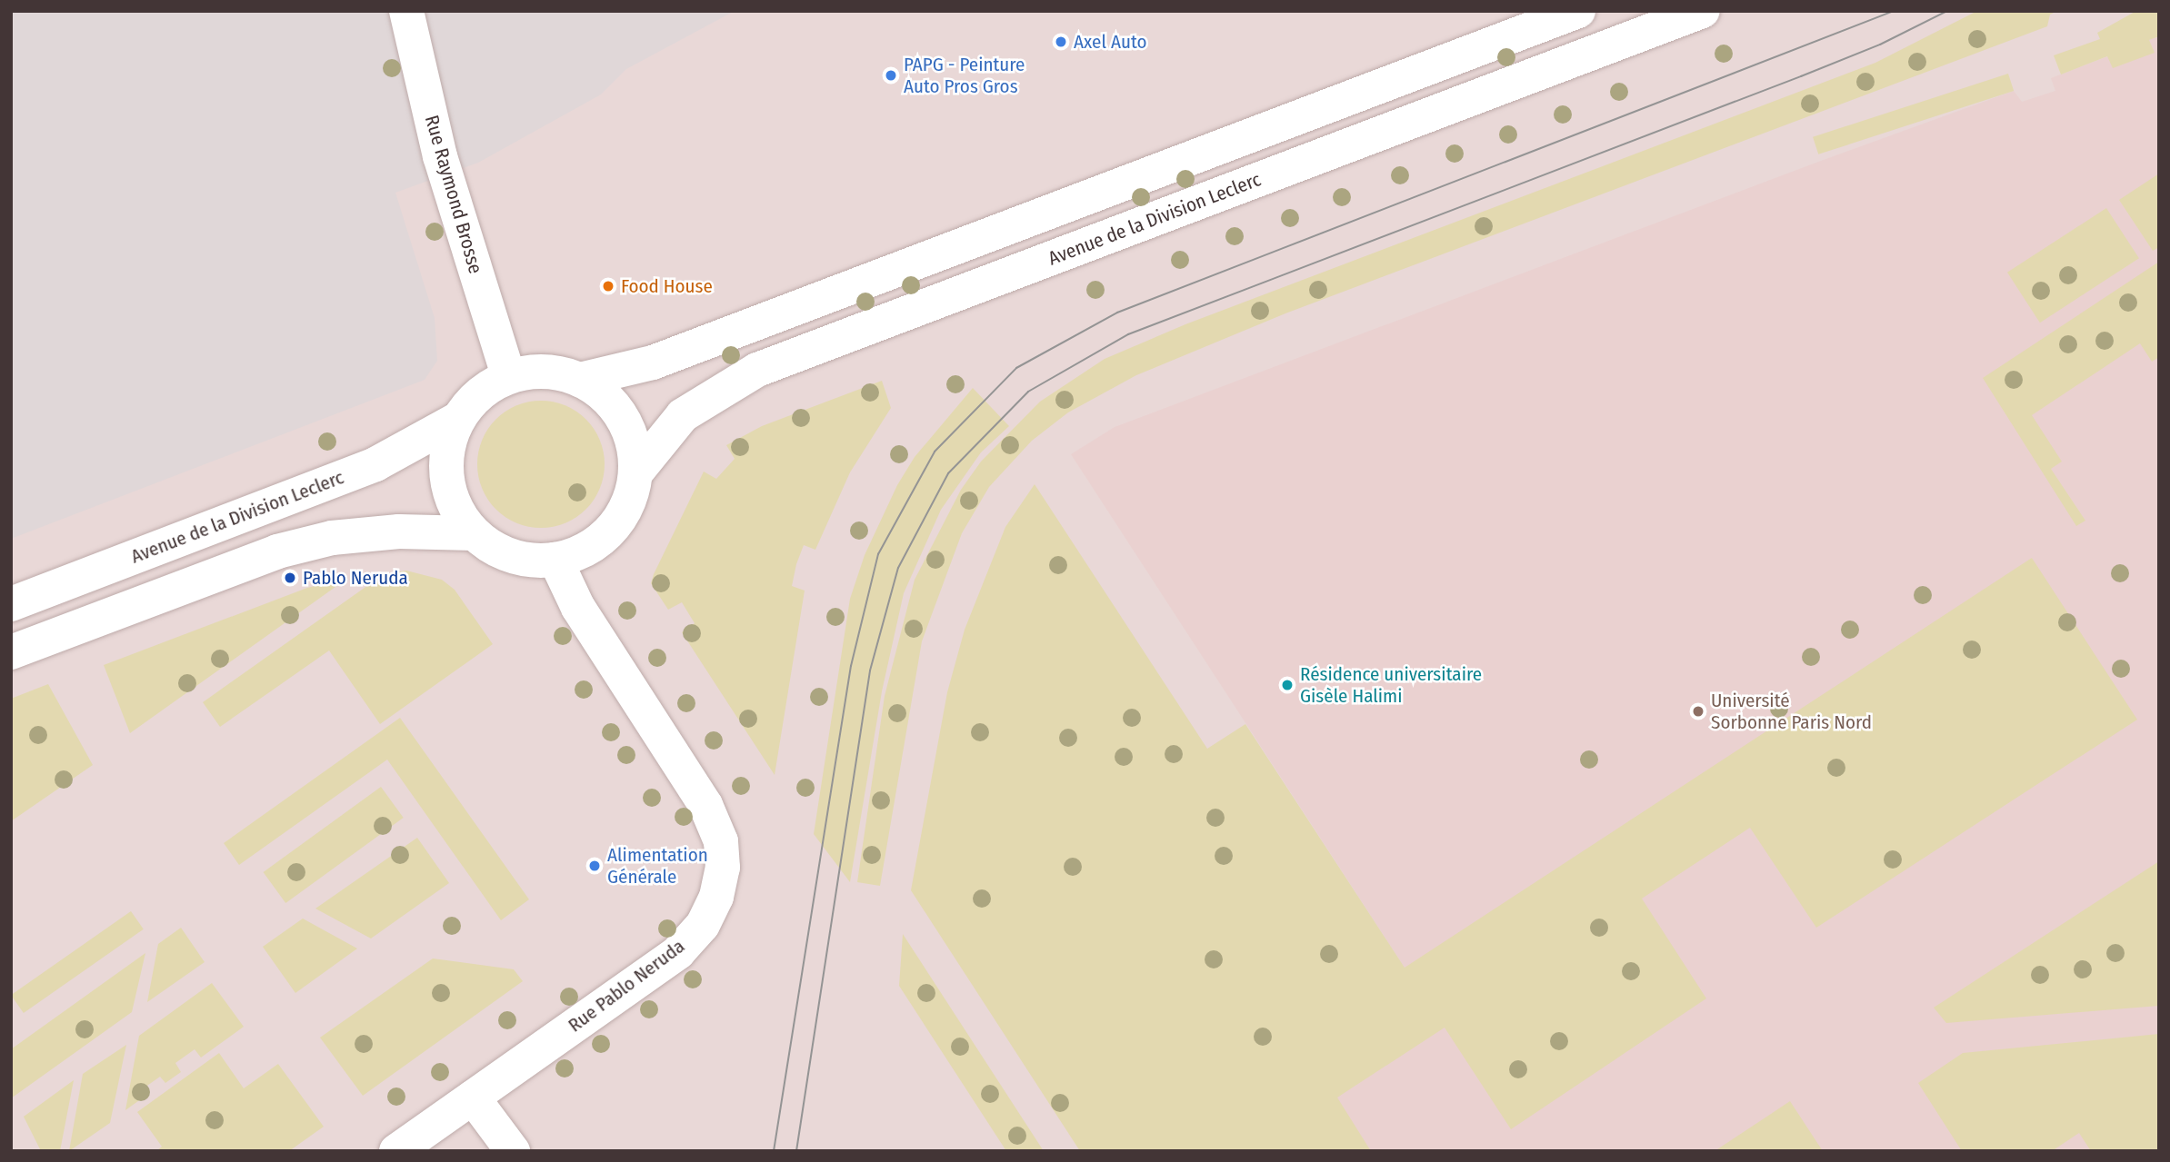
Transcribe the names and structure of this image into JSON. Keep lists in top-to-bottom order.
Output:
{
  "streets": {
    "street": ["Rue Raymond Brosse", "Avenue de la Division Leclerc", "Rue Pablo Neruda"]
  },
  "crossings": [
    ["Rue Raymond Brosse", "Avenue de la Division Leclerc"],
    ["Rue Raymond Brosse", "Rue Pablo Neruda"],
    ["Avenue de la Division Leclerc", "Rue Pablo Neruda"]
  ],
  "places": [
    "Axel Auto",
    "PAPG - Peinture Auto Pros Gros",
    "Food House",
    "Pablo Neruda",
    "Résidence universitaire Gisèle Halimi",
    "Université Sorbonne Paris Nord",
    "Alimentation Générale"
  ]
}
